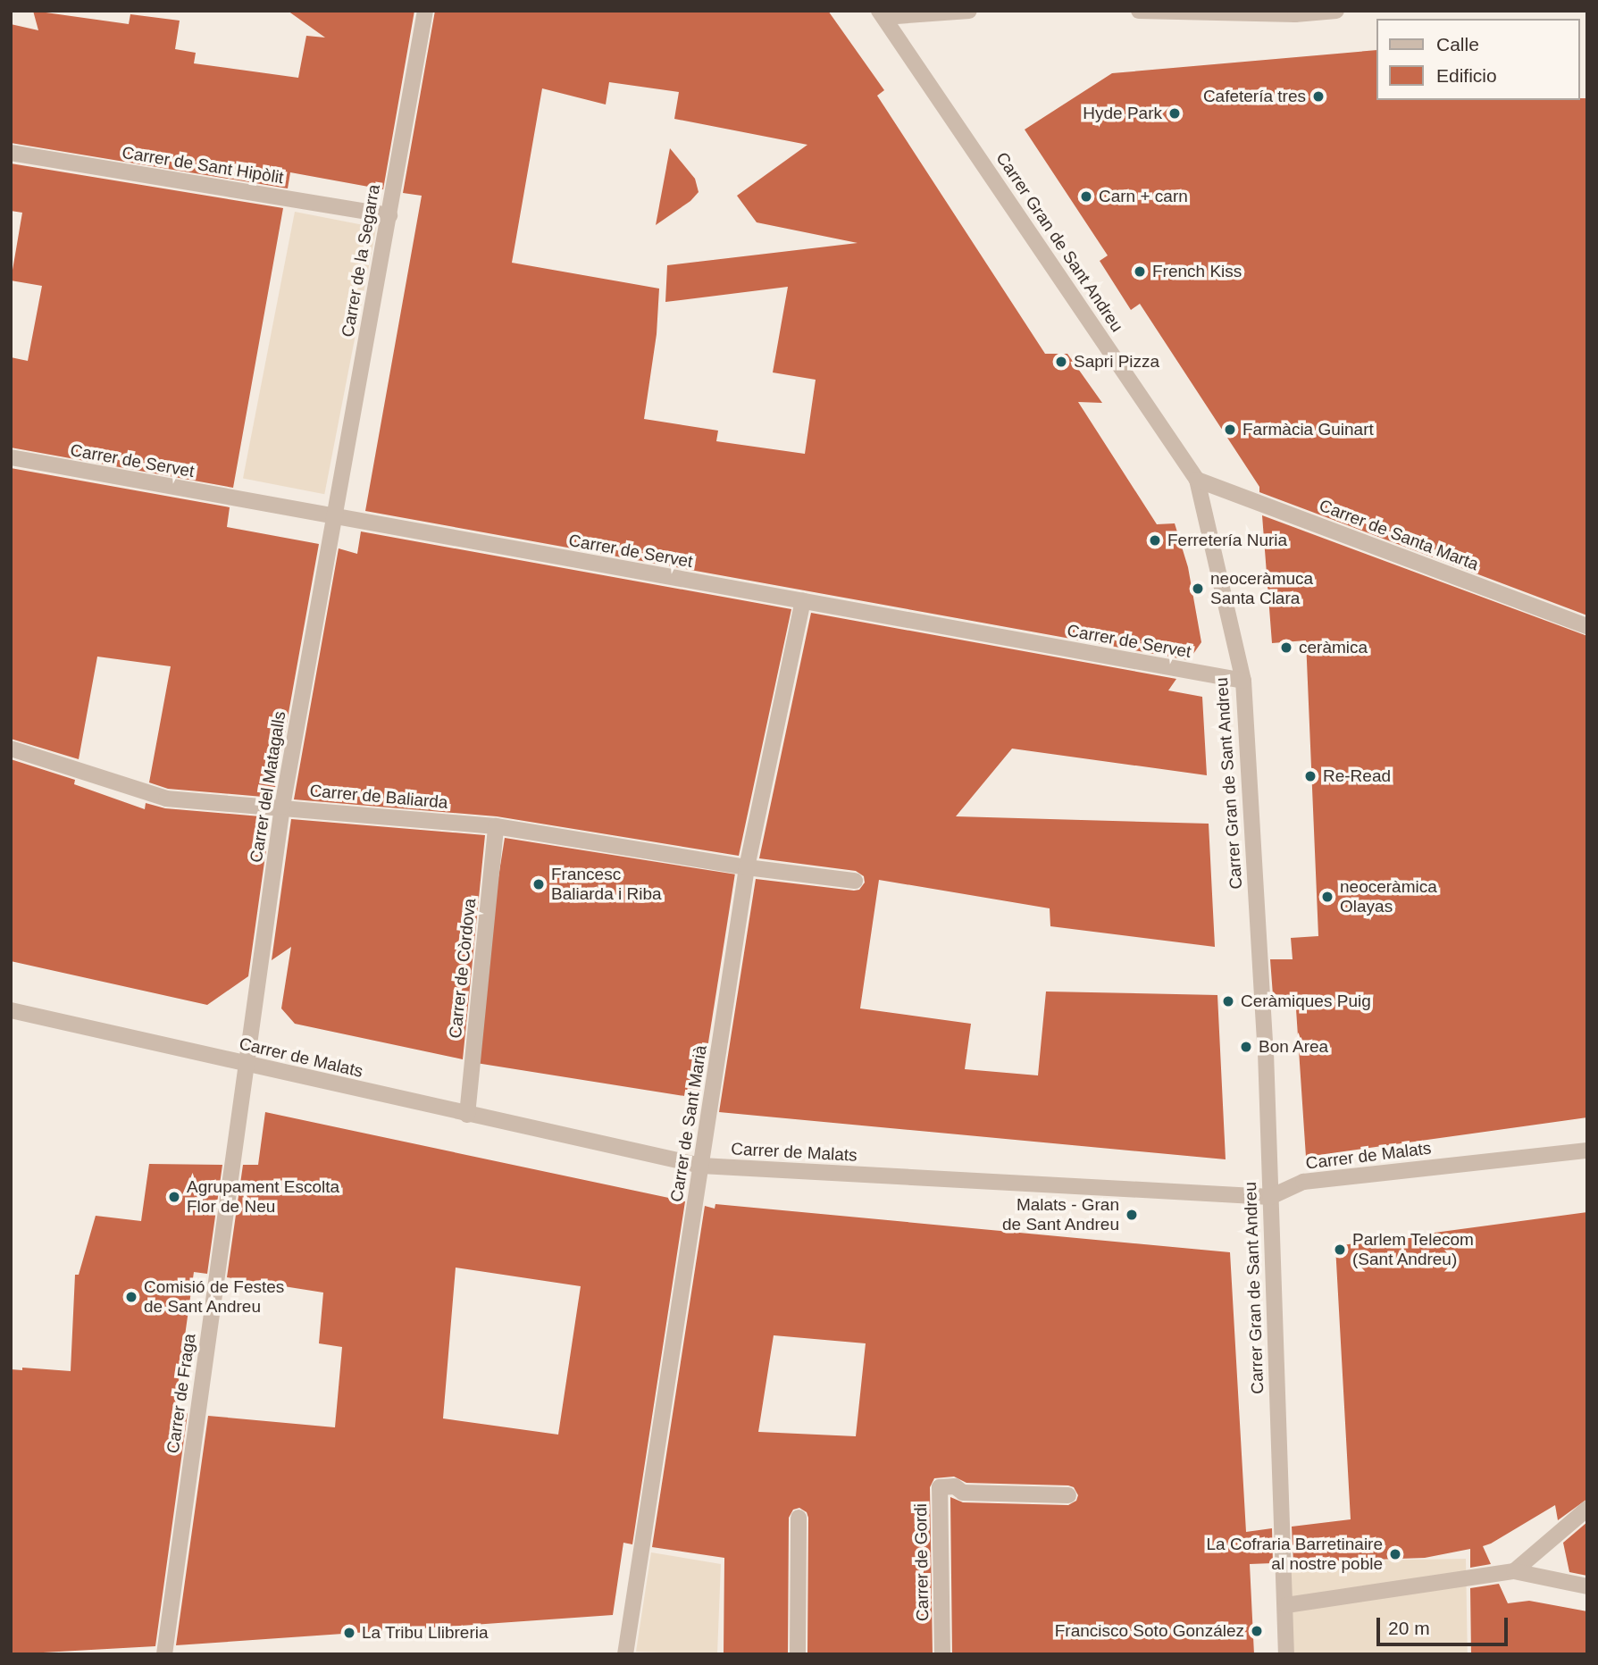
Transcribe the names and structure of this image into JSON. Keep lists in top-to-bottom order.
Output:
{
  "streets": {
    "street": [
      "Carrer de Sant Hipòlit",
      "Carrer Gran de Sant Andreu",
      "Carrer de la Segarra",
      "Carrer de Servet",
      "Carrer de Santa Marta",
      "Carrer del Matagalls",
      "Carrer de Baliarda",
      "Carrer de Còrdova",
      "Carrer de Malats",
      "Carrer de Sant Marià",
      "Carrer de Fraga",
      "Carrer de Gordi"
    ]
  },
  "crossings": [
    ["Carrer de Sant Hipòlit", "Carrer de la Segarra"],
    ["Carrer Gran de Sant Andreu", "Carrer de Servet"],
    ["Carrer Gran de Sant Andreu", "Carrer de Santa Marta"],
    ["Carrer Gran de Sant Andreu", "Carrer de Malats"],
    ["Carrer de la Segarra", "Carrer de Servet"],
    ["Carrer de la Segarra", "Carrer del Matagalls"],
    ["Carrer de Servet", "Carrer del Matagalls"],
    ["Carrer de Servet", "Carrer de Sant Marià"],
    ["Carrer del Matagalls", "Carrer de Baliarda"],
    ["Carrer del Matagalls", "Carrer de Malats"],
    ["Carrer del Matagalls", "Carrer de Fraga"],
    ["Carrer de Baliarda", "Carrer de Còrdova"],
    ["Carrer de Baliarda", "Carrer de Sant Marià"],
    ["Carrer de Còrdova", "Carrer de Malats"],
    ["Carrer de Malats", "Carrer de Sant Marià"],
    ["Carrer de Malats", "Carrer de Fraga"]
  ],
  "places": [
    "Cafetería tres",
    "Hyde Park",
    "Carn + carn",
    "French Kiss",
    "Sapri Pizza",
    "Farmàcia Guinart",
    "Ferretería Nuria",
    "neoceràmuca Santa Clara",
    "ceràmica",
    "Re-Read",
    "Francesc Baliarda i Riba",
    "neoceràmica Olayas",
    "Ceràmiques Puig",
    "Bon Area",
    "Agrupament Escolta Flor de Neu",
    "Malats - Gran de Sant Andreu",
    "Parlem Telecom (Sant Andreu)",
    "Comisió de Festes de Sant Andreu",
    "La Cofraria Barretinaire al nostre poble",
    "Francisco Soto González",
    "La Tribu Llibreria"
  ],
  "legend": ["Calle", "Edificio"],
  "scale_bar": "20 m"
}
